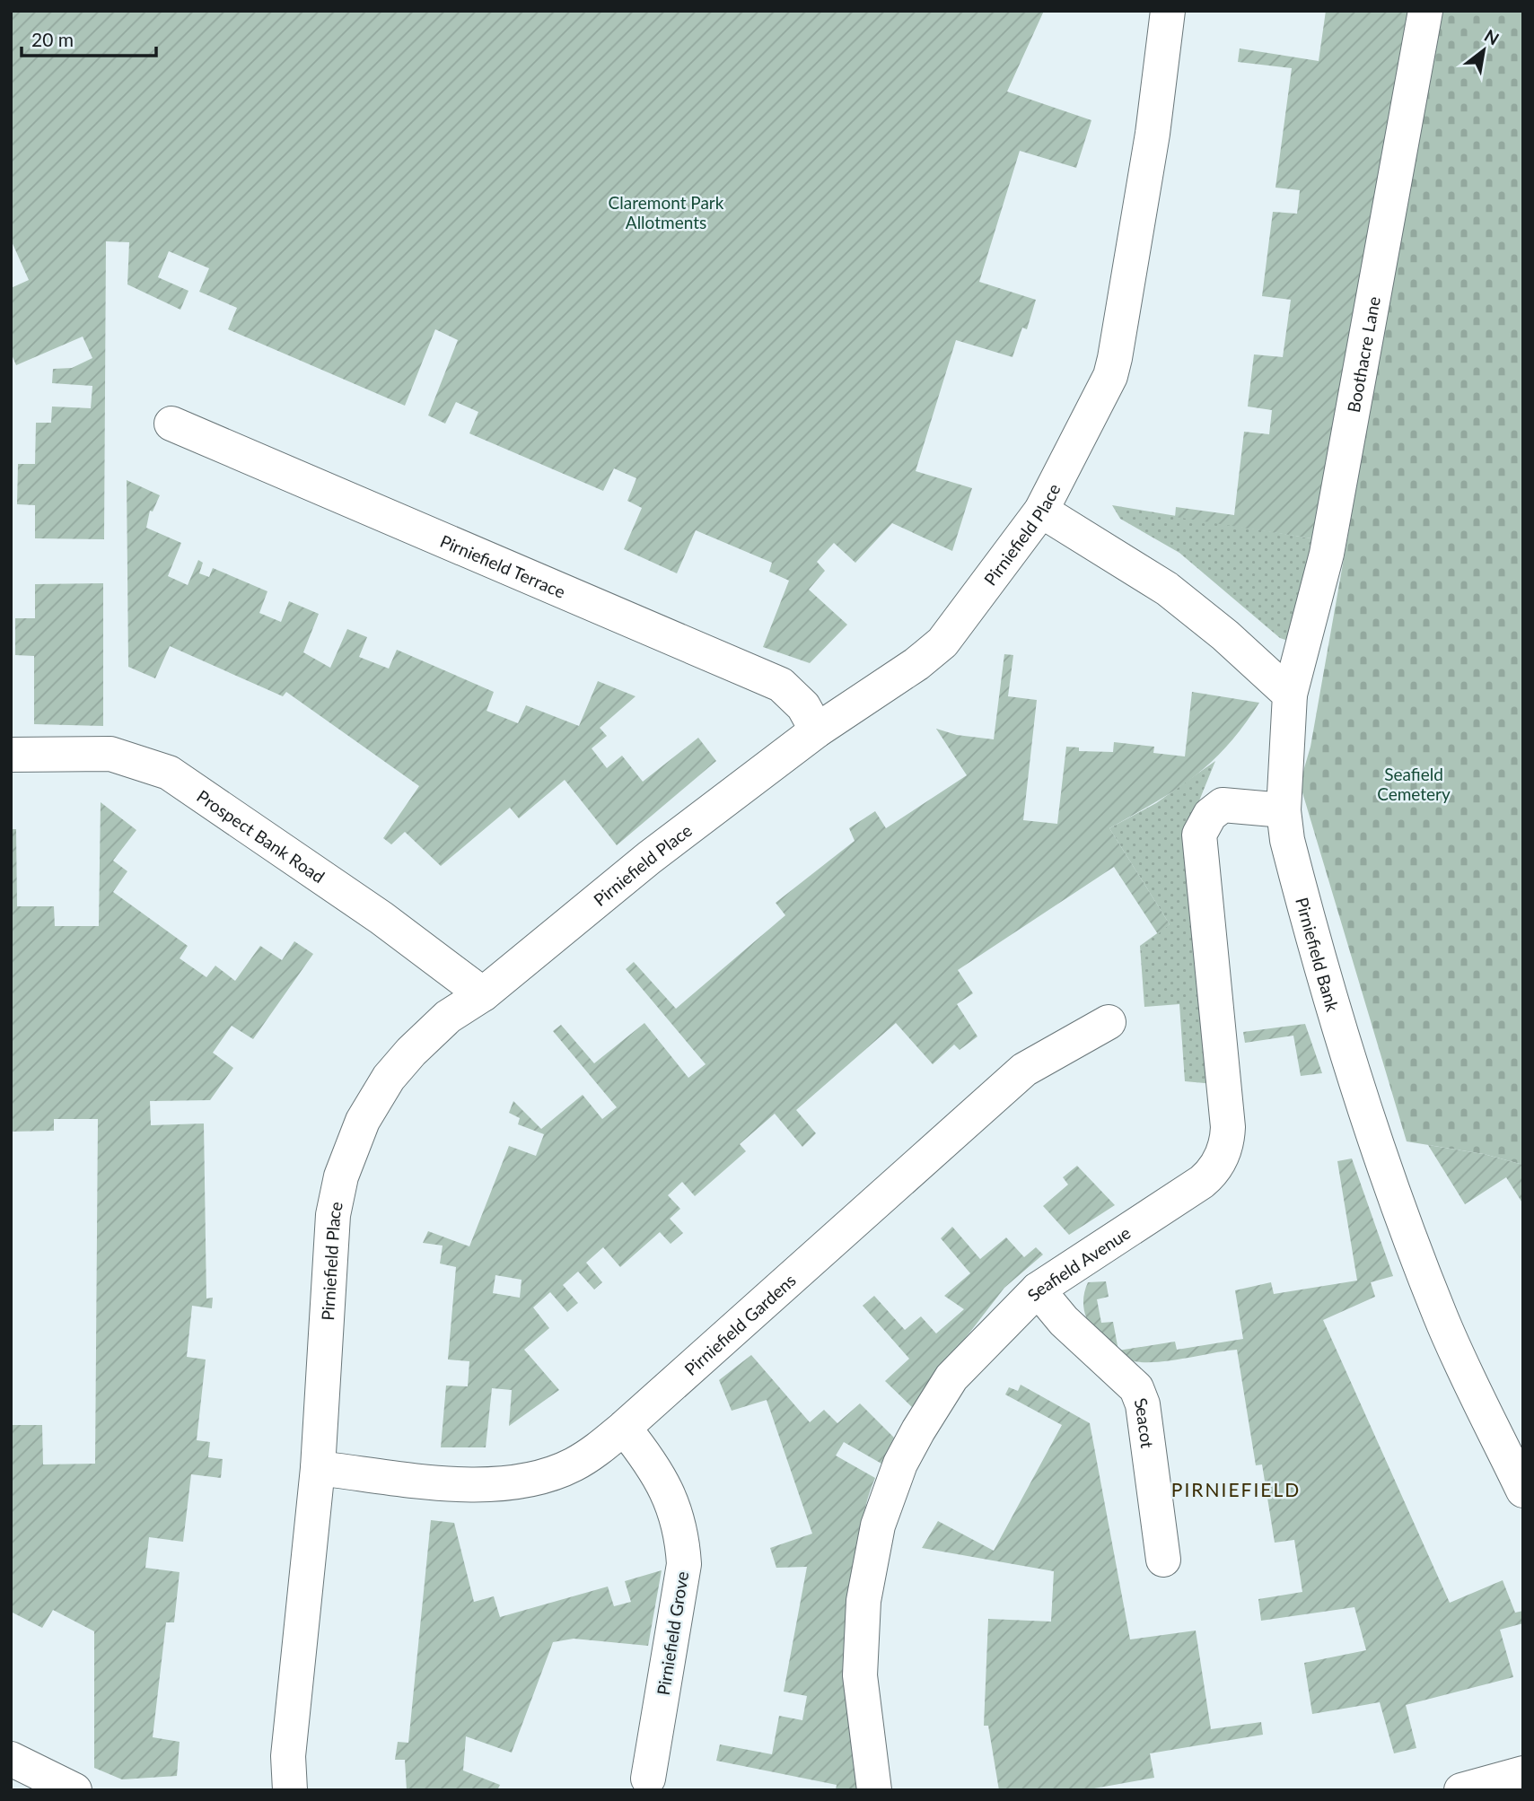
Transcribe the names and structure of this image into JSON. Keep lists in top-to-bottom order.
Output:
{
  "streets": {
    "street": [
      "Boothacre Lane",
      "Pirniefield Place",
      "Pirniefield Terrace",
      "Prospect Bank Road",
      "Pirniefield Bank",
      "Seafield Avenue",
      "Pirniefield Gardens",
      "Seacot",
      "Pirniefield Grove"
    ]
  },
  "crossings": [
    ["Boothacre Lane", "Pirniefield Bank"],
    ["Pirniefield Place", "Pirniefield Terrace"],
    ["Pirniefield Place", "Prospect Bank Road"],
    ["Pirniefield Place", "Pirniefield Gardens"],
    ["Pirniefield Bank", "Seafield Avenue"],
    ["Seafield Avenue", "Seacot"],
    ["Pirniefield Gardens", "Pirniefield Grove"]
  ],
  "districts": ["PIRNIEFIELD"],
  "parks": ["Claremont Park Allotments", "Seafield Cemetery"],
  "scale_bar": "20 m",
  "north": "top right"
}
